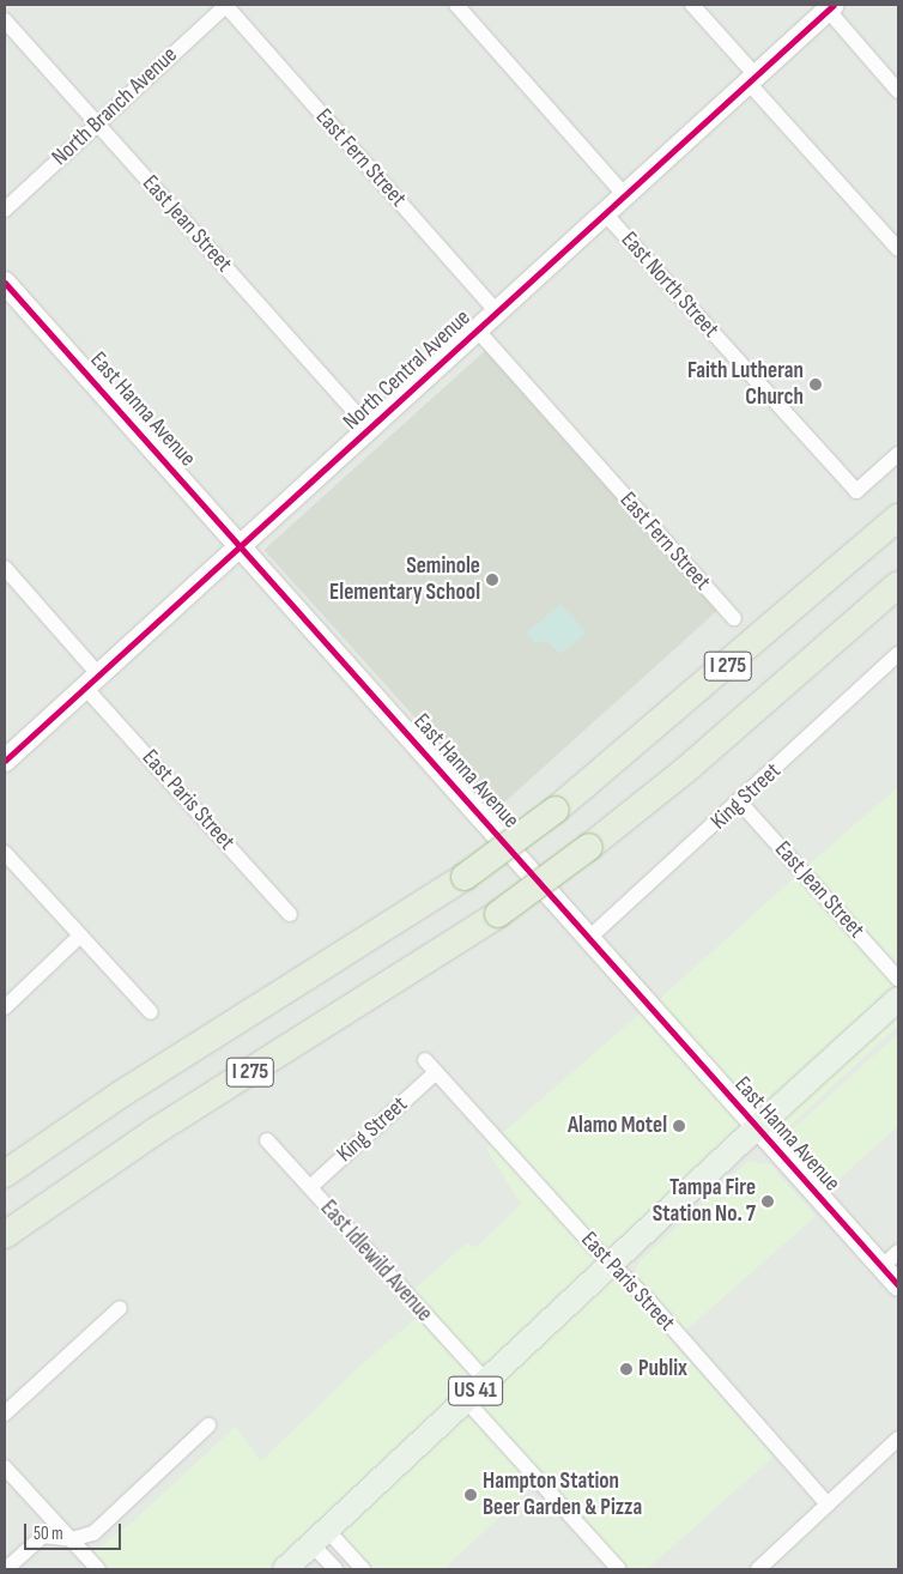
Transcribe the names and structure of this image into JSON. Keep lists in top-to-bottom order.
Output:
{
  "streets": {
    "highway": ["I 275"],
    "main road": ["US 41"],
    "street": [
      "North Branch Avenue",
      "East Fern Street",
      "East Jean Street",
      "East North Street",
      "North Central Avenue",
      "East Hanna Avenue",
      "King Street",
      "East Paris Street",
      "East Idlewild Avenue"
    ]
  },
  "crossings": [
    ["North Branch Avenue", "East Fern Street"],
    ["North Branch Avenue", "East Jean Street"],
    ["East Fern Street", "North Central Avenue"],
    ["East Jean Street", "North Central Avenue"],
    ["East Jean Street", "King Street"],
    ["East North Street", "North Central Avenue"],
    ["North Central Avenue", "East Hanna Avenue"],
    ["North Central Avenue", "East Paris Street"],
    ["East Hanna Avenue", "King Street"],
    ["East Hanna Avenue", "US 41"],
    ["King Street", "East Paris Street"],
    ["King Street", "East Idlewild Avenue"],
    ["East Paris Street", "US 41"],
    ["East Idlewild Avenue", "US 41"]
  ],
  "places": [
    "Faith Lutheran Church",
    "Seminole Elementary School",
    "Alamo Motel",
    "Tampa Fire Station No. 7",
    "Publix",
    "Hampton Station Beer Garden & Pizza"
  ],
  "scale_bar": "50 m"
}
